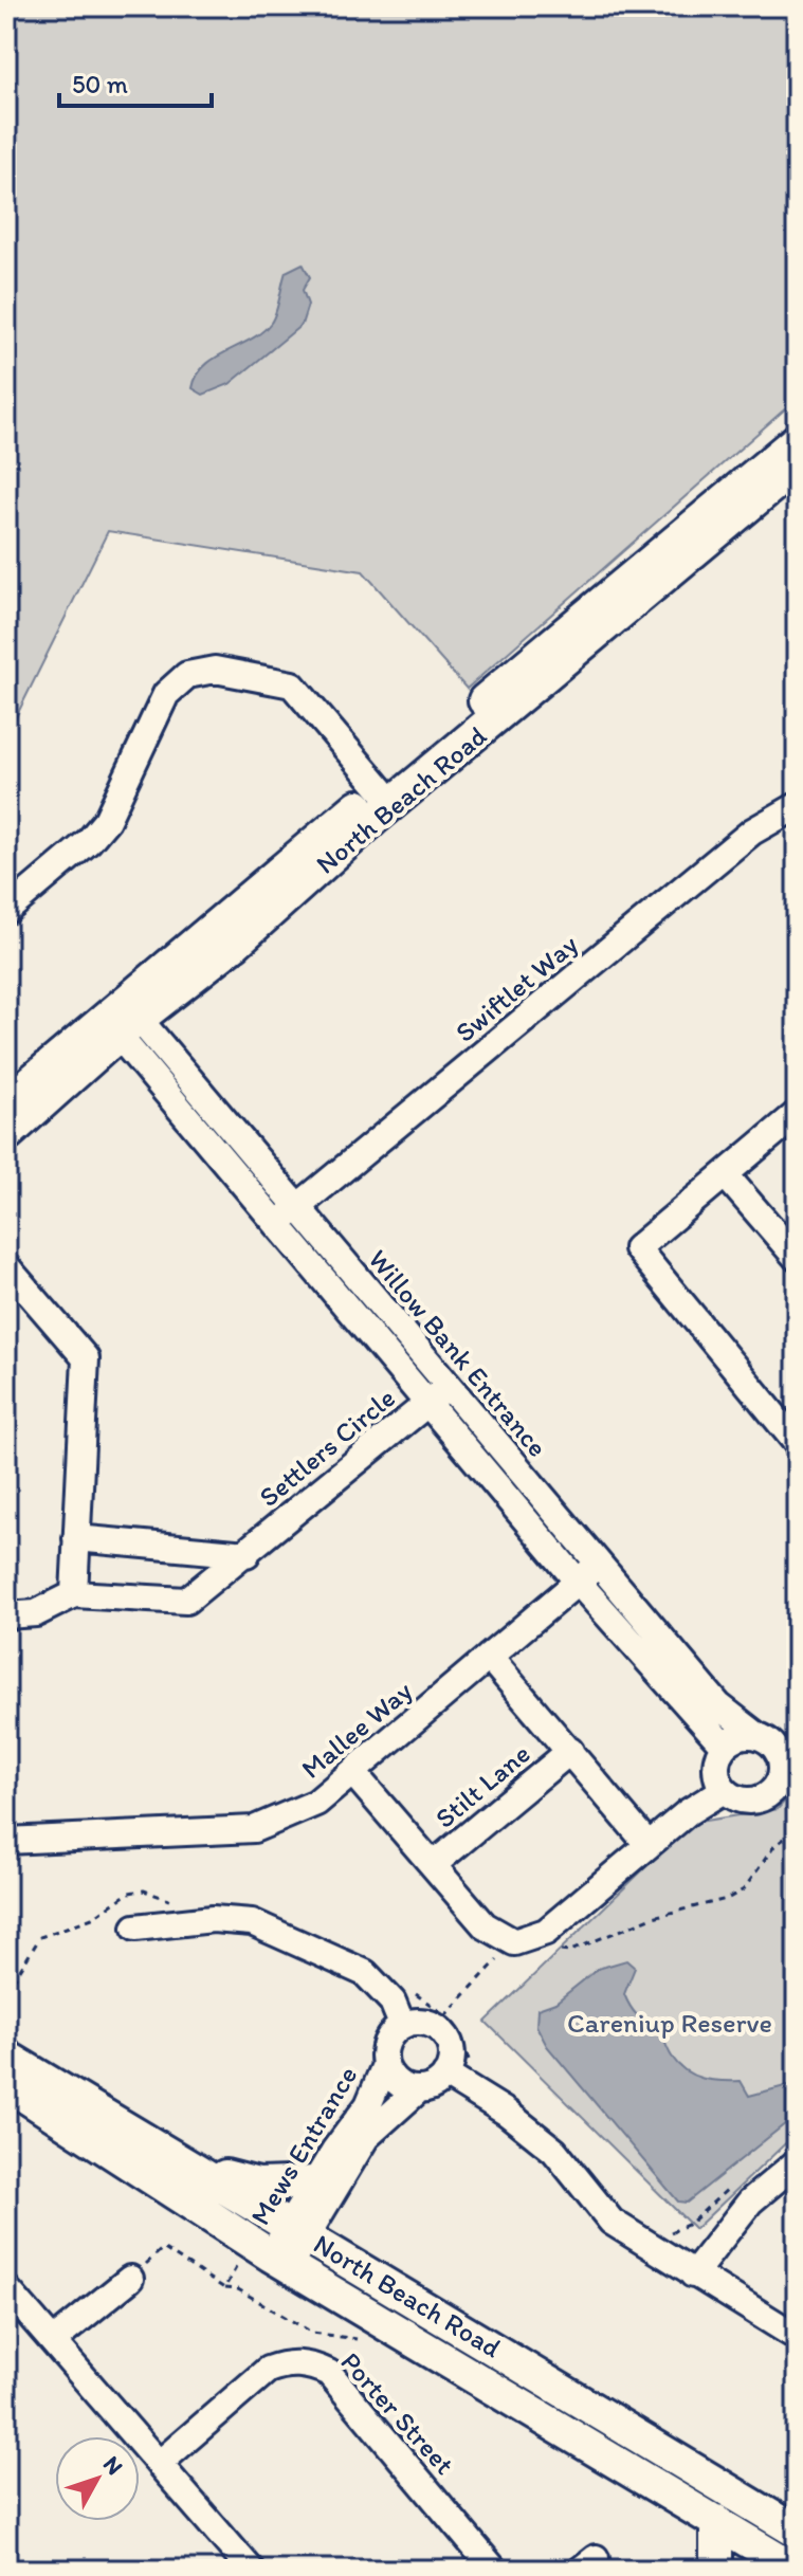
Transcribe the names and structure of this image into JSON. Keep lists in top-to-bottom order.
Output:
{
  "streets": {
    "main road": ["North Beach Road"],
    "street": [
      "Swiftlet Way",
      "Willow Bank Entrance",
      "Settlers Circle",
      "Mallee Way",
      "Stilt Lane",
      "Mews Entrance",
      "Porter Street"
    ]
  },
  "crossings": [
    ["North Beach Road", "Willow Bank Entrance"],
    ["North Beach Road", "Mews Entrance"],
    ["Swiftlet Way", "Willow Bank Entrance"],
    ["Willow Bank Entrance", "Settlers Circle"],
    ["Willow Bank Entrance", "Mallee Way"],
    ["Mallee Way", "Stilt Lane"]
  ],
  "parks": ["Careniup Reserve"],
  "scale_bar": "50 m",
  "north": "top right"
}
